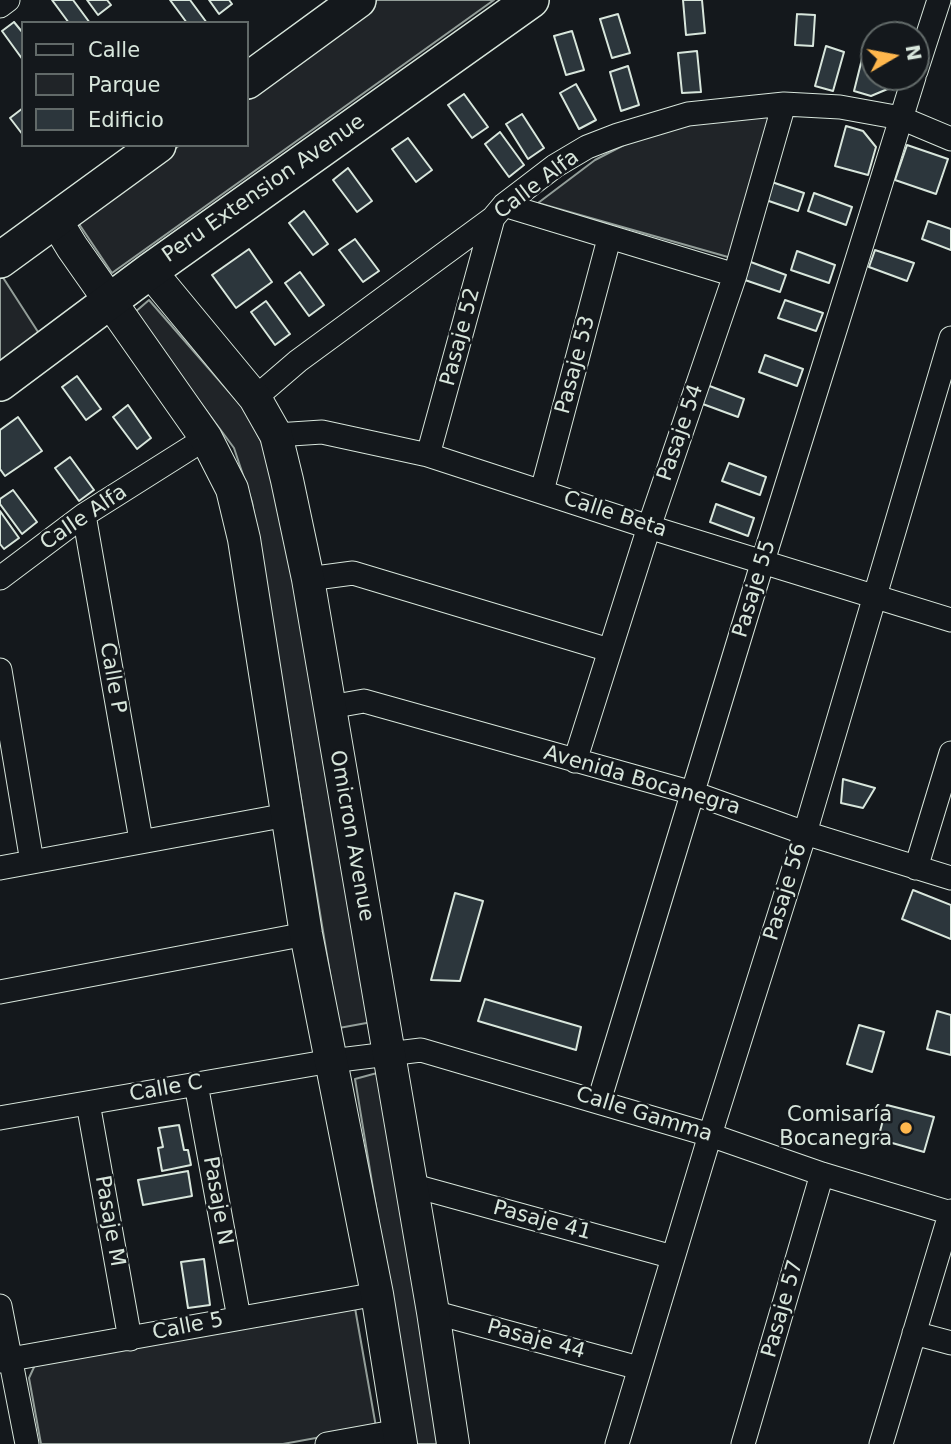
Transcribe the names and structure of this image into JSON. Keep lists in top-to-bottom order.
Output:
{
  "streets": {
    "main road": ["Peru Extension Avenue"],
    "street": [
      "Calle Alfa",
      "Pasaje 52",
      "Pasaje 53",
      "Pasaje 54",
      "Calle Beta",
      "Pasaje 55",
      "Calle P",
      "Avenida Bocanegra",
      "Omicron Avenue",
      "Pasaje 56",
      "Calle C",
      "Calle Gamma",
      "Pasaje N",
      "Pasaje M",
      "Pasaje 41",
      "Pasaje 57",
      "Calle 5",
      "Pasaje 44"
    ]
  },
  "crossings": [
    ["Calle Alfa", "Pasaje 52"],
    ["Calle Alfa", "Pasaje 54"],
    ["Calle Alfa", "Pasaje 55"],
    ["Calle Alfa", "Calle P"],
    ["Calle Alfa", "Omicron Avenue"],
    ["Peru Extension Avenue", "Omicron Avenue"],
    ["Pasaje 52", "Calle Beta"],
    ["Pasaje 53", "Calle Beta"],
    ["Pasaje 54", "Calle Beta"],
    ["Pasaje 54", "Avenida Bocanegra"],
    ["Calle Beta", "Pasaje 55"],
    ["Calle Beta", "Omicron Avenue"],
    ["Calle Beta", "Pasaje 56"],
    ["Pasaje 55", "Avenida Bocanegra"],
    ["Pasaje 55", "Calle Gamma"],
    ["Avenida Bocanegra", "Omicron Avenue"],
    ["Avenida Bocanegra", "Pasaje 56"],
    ["Omicron Avenue", "Calle Gamma"],
    ["Omicron Avenue", "Pasaje 41"],
    ["Omicron Avenue", "Pasaje 44"],
    ["Pasaje 56", "Calle Gamma"],
    ["Pasaje 56", "Pasaje 41"],
    ["Pasaje 56", "Pasaje 44"],
    ["Calle C", "Calle Gamma"],
    ["Calle C", "Pasaje N"],
    ["Calle C", "Pasaje M"],
    ["Calle Gamma", "Pasaje 57"],
    ["Pasaje N", "Calle 5"],
    ["Pasaje M", "Calle 5"]
  ],
  "places": ["Comisaría Bocanegra"],
  "legend": ["Calle", "Parque", "Edificio"],
  "north": "right"
}
